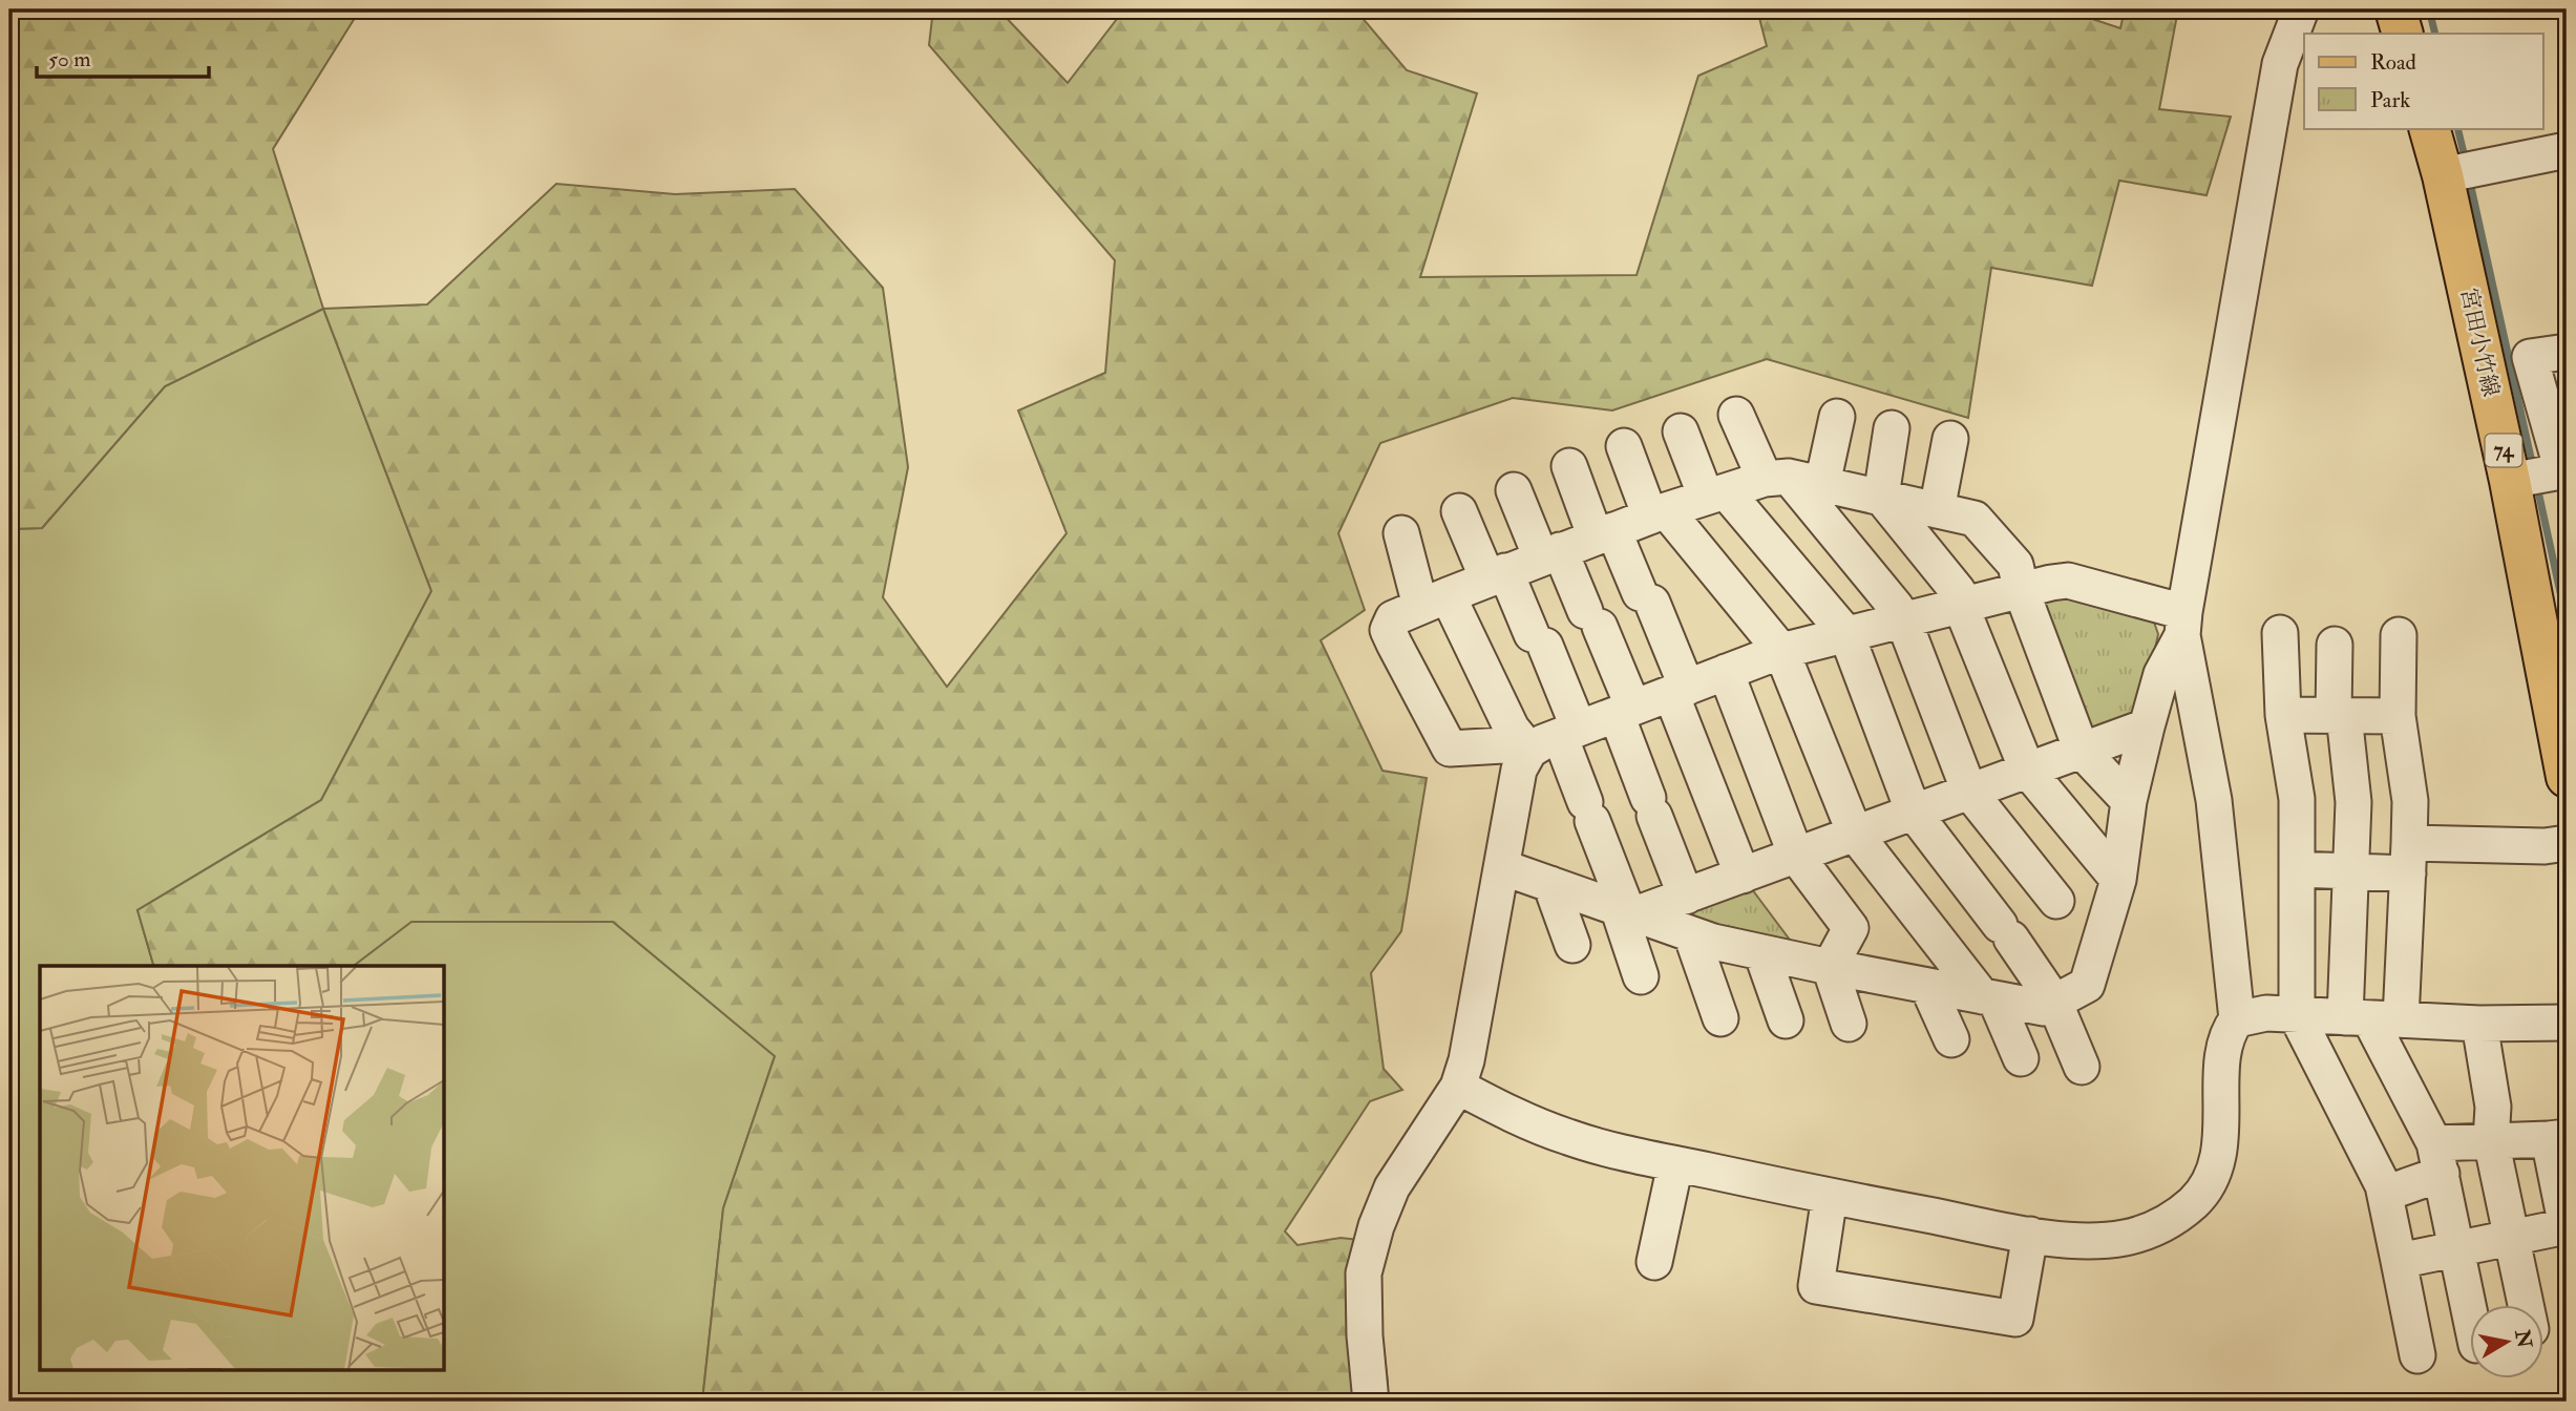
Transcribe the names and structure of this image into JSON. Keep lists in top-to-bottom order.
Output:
{
  "streets": {
    "main road": ["宮田小竹線", "74"]
  },
  "legend": ["Road", "Park"],
  "scale_bar": "50 m",
  "north": "right"
}
